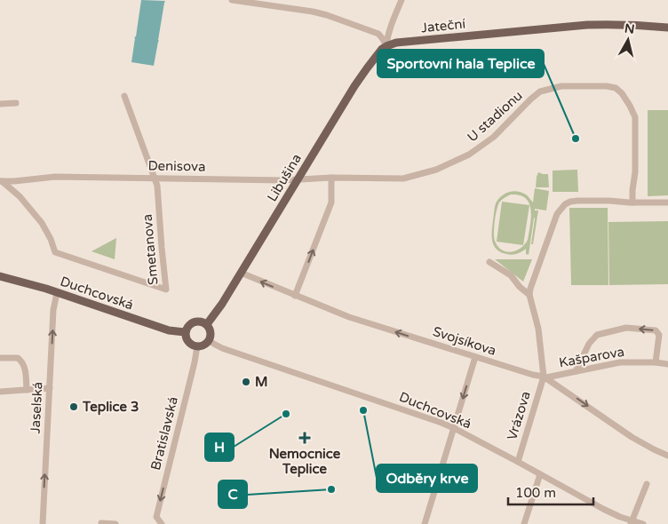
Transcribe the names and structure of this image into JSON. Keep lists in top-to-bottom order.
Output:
{
  "streets": {
    "main road": ["Jateční", "Libušina", "Duchcovská"],
    "street": [
      "U stadionu",
      "Denisova",
      "Smetanova",
      "Svojsíkova",
      "Kašparova",
      "Jaselská",
      "Vrázova",
      "Bratislavská"
    ]
  },
  "crossings": [
    ["Jateční", "Libušina"],
    ["U stadionu", "Denisova"],
    ["U stadionu", "Libušina"],
    ["Denisova", "Libušina"],
    ["Denisova", "Smetanova"],
    ["Libušina", "Duchcovská"],
    ["Libušina", "Svojsíkova"],
    ["Libušina", "Bratislavská"],
    ["Duchcovská", "Jaselská"],
    ["Duchcovská", "Vrázova"],
    ["Duchcovská", "Bratislavská"],
    ["Svojsíkova", "Kašparova"],
    ["Svojsíkova", "Vrázova"],
    ["Kašparova", "Vrázova"]
  ],
  "one_way": ["Jaselská", "Bratislavská"],
  "places": {
    "other": [
      "Sportovní hala Teplice",
      "M",
      "Teplice 3",
      "Odběry krve",
      "H",
      "C"
    ],
    "health": ["Nemocnice Teplice"]
  },
  "scale_bar": "100 m",
  "north": "top"
}
